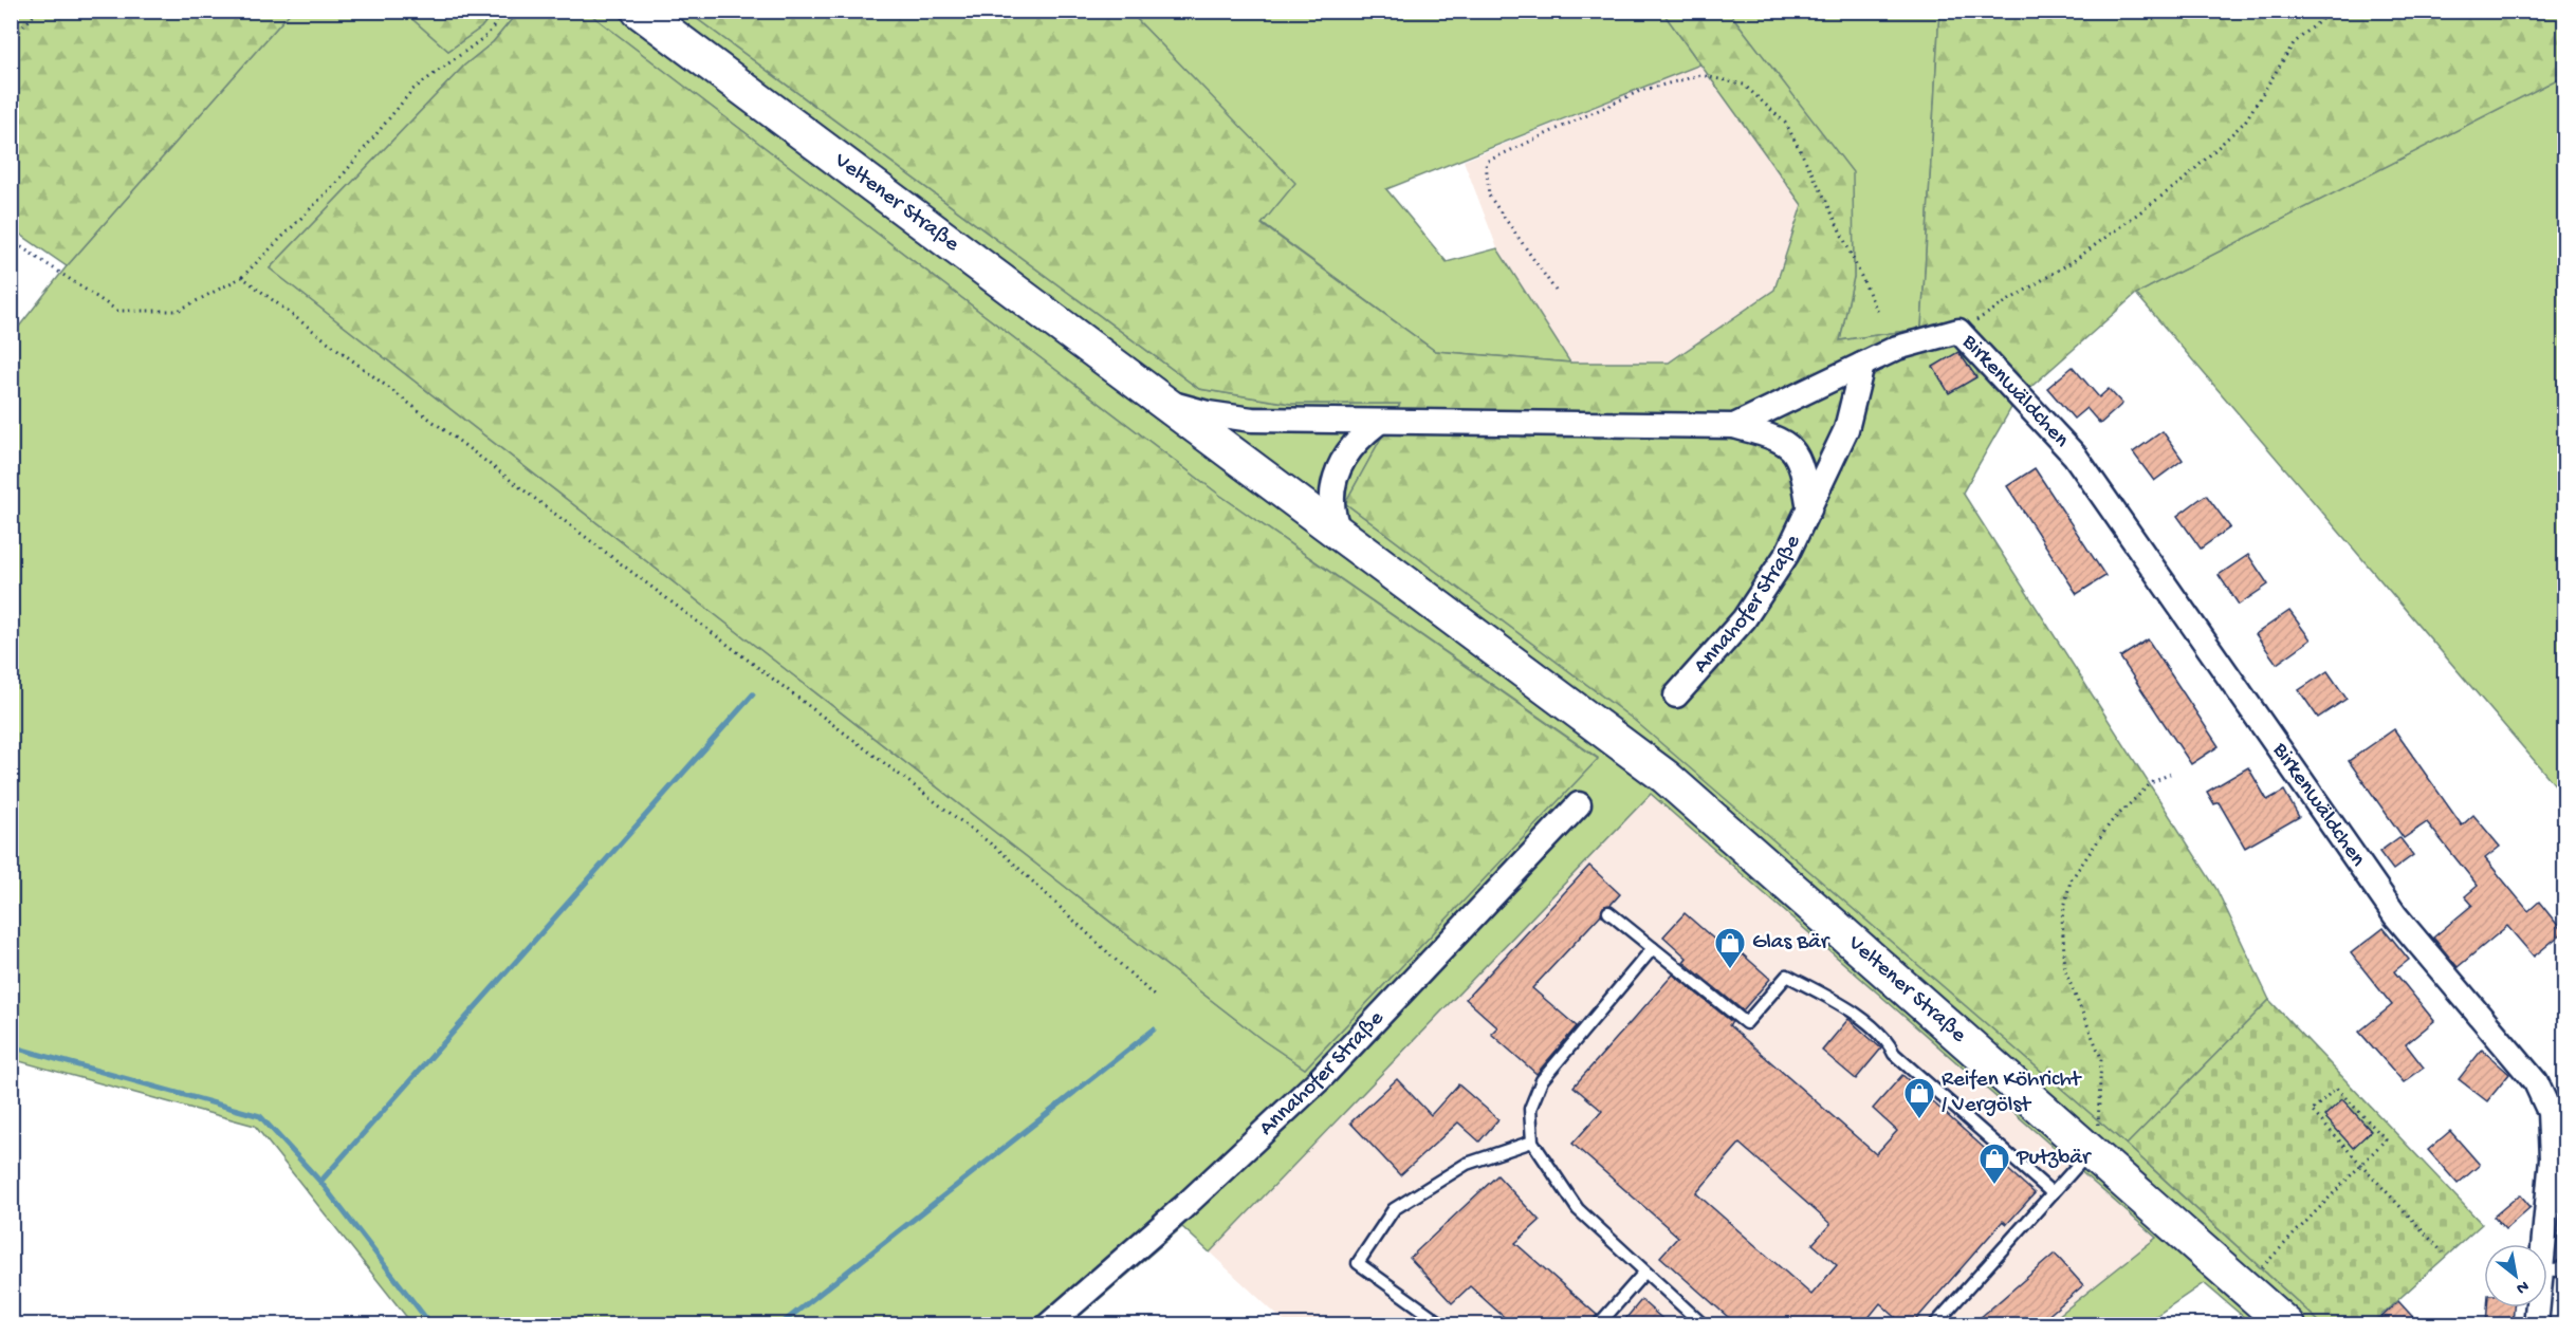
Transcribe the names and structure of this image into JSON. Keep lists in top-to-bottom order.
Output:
{
  "streets": {
    "main road": ["Veltener Straße"],
    "street": ["Birkenwäldchen", "Annahofer Straße"]
  },
  "places": {
    "shop": ["Glas Bär", "Reifen Köhricht / Vergölst", "Putzbär"]
  },
  "north": "bottom right"
}
